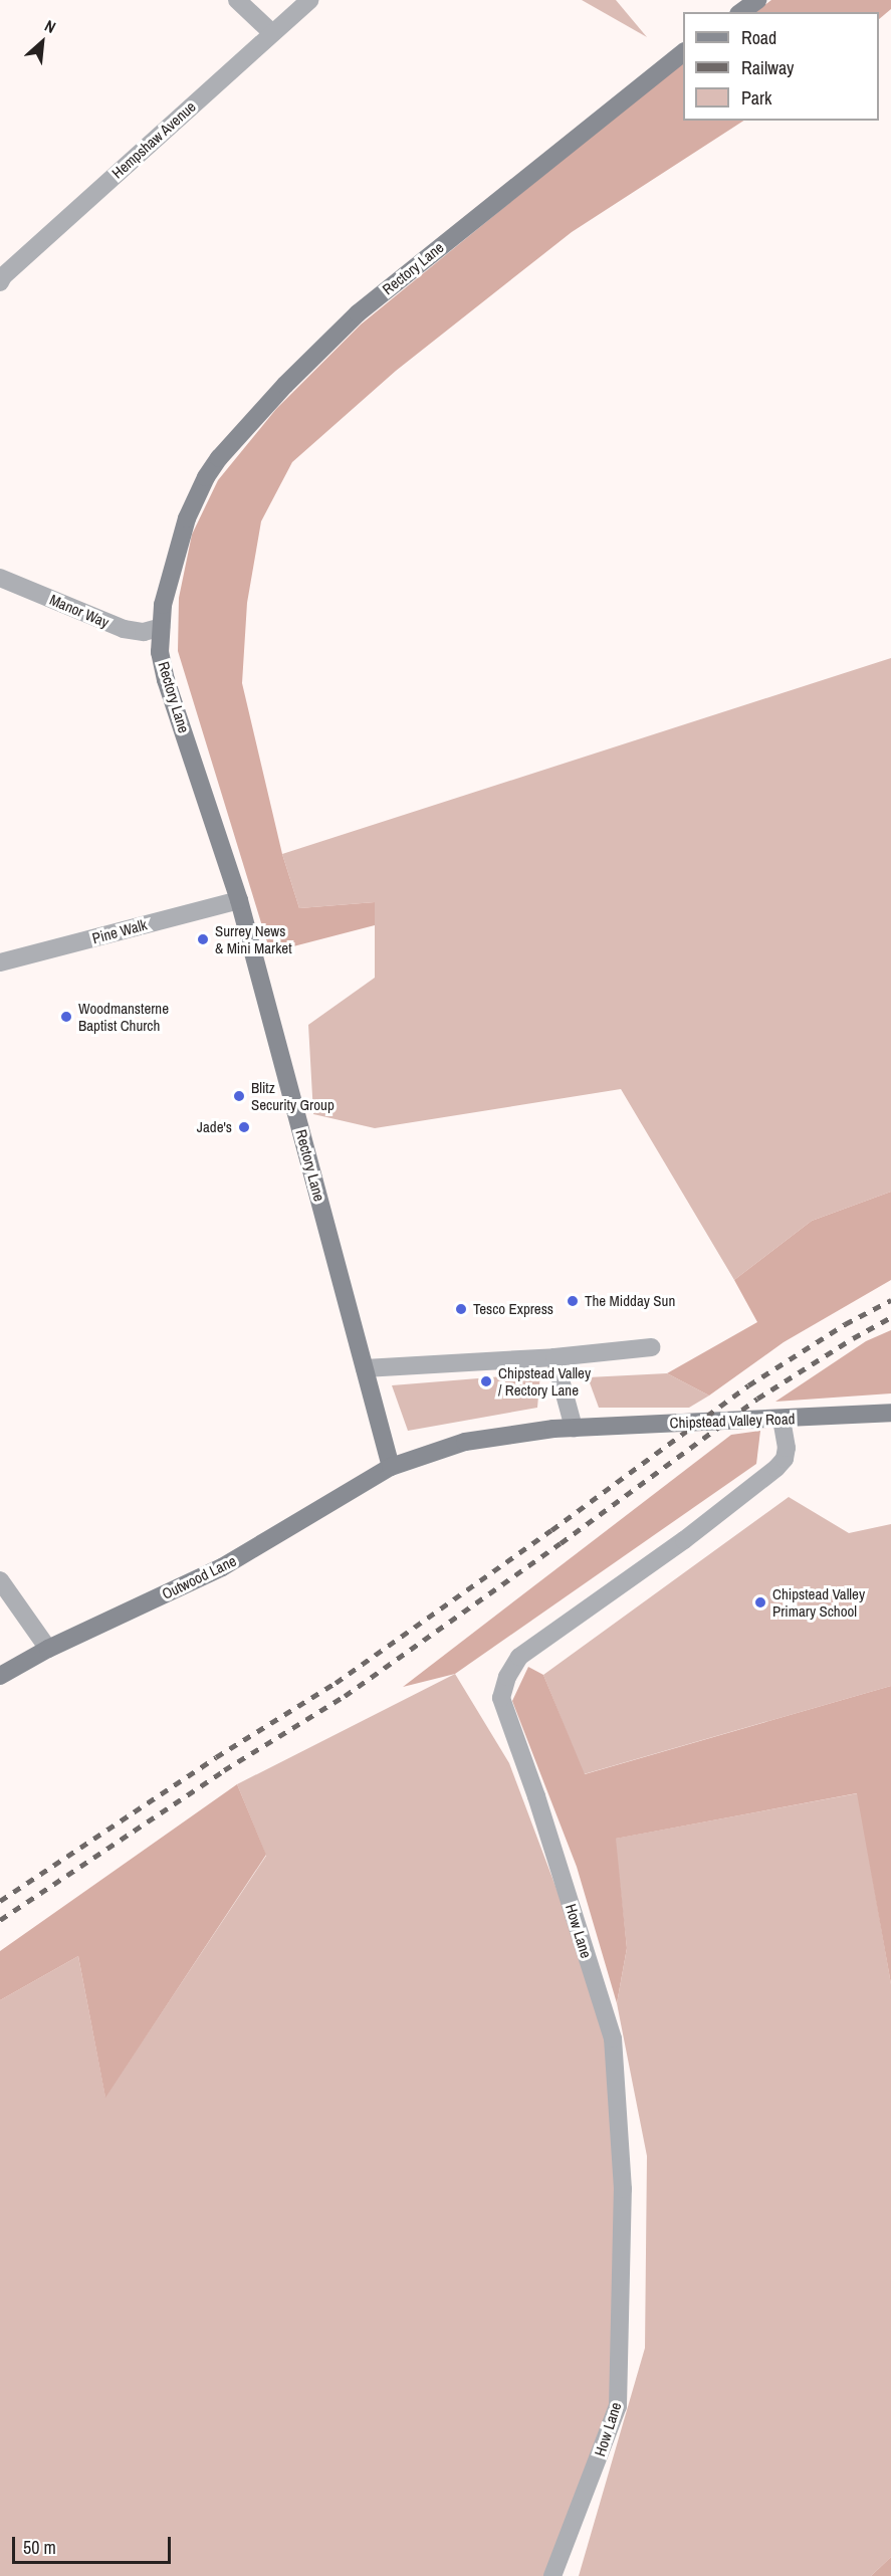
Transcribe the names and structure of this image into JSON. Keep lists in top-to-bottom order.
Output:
{
  "streets": {
    "main road": ["Rectory Lane", "Chipstead Valley Road", "Outwood Lane"],
    "street": [
      "Hempshaw Avenue",
      "Manor Way",
      "Pine Walk",
      "How Lane"
    ]
  },
  "crossings": [
    ["Rectory Lane", "Manor Way"],
    ["Rectory Lane", "Pine Walk"],
    ["Rectory Lane", "Chipstead Valley Road"],
    ["Rectory Lane", "Outwood Lane"],
    ["Chipstead Valley Road", "Outwood Lane"],
    ["Chipstead Valley Road", "How Lane"]
  ],
  "places": [
    "Surrey News & Mini Market",
    "Woodmansterne Baptist Church",
    "Blitz Security Group",
    "Jade's",
    "The Midday Sun",
    "Tesco Express",
    "Chipstead Valley / Rectory Lane",
    "Chipstead Valley Primary School"
  ],
  "legend": ["Road", "Railway", "Park"],
  "scale_bar": "50 m",
  "north": "top right"
}
